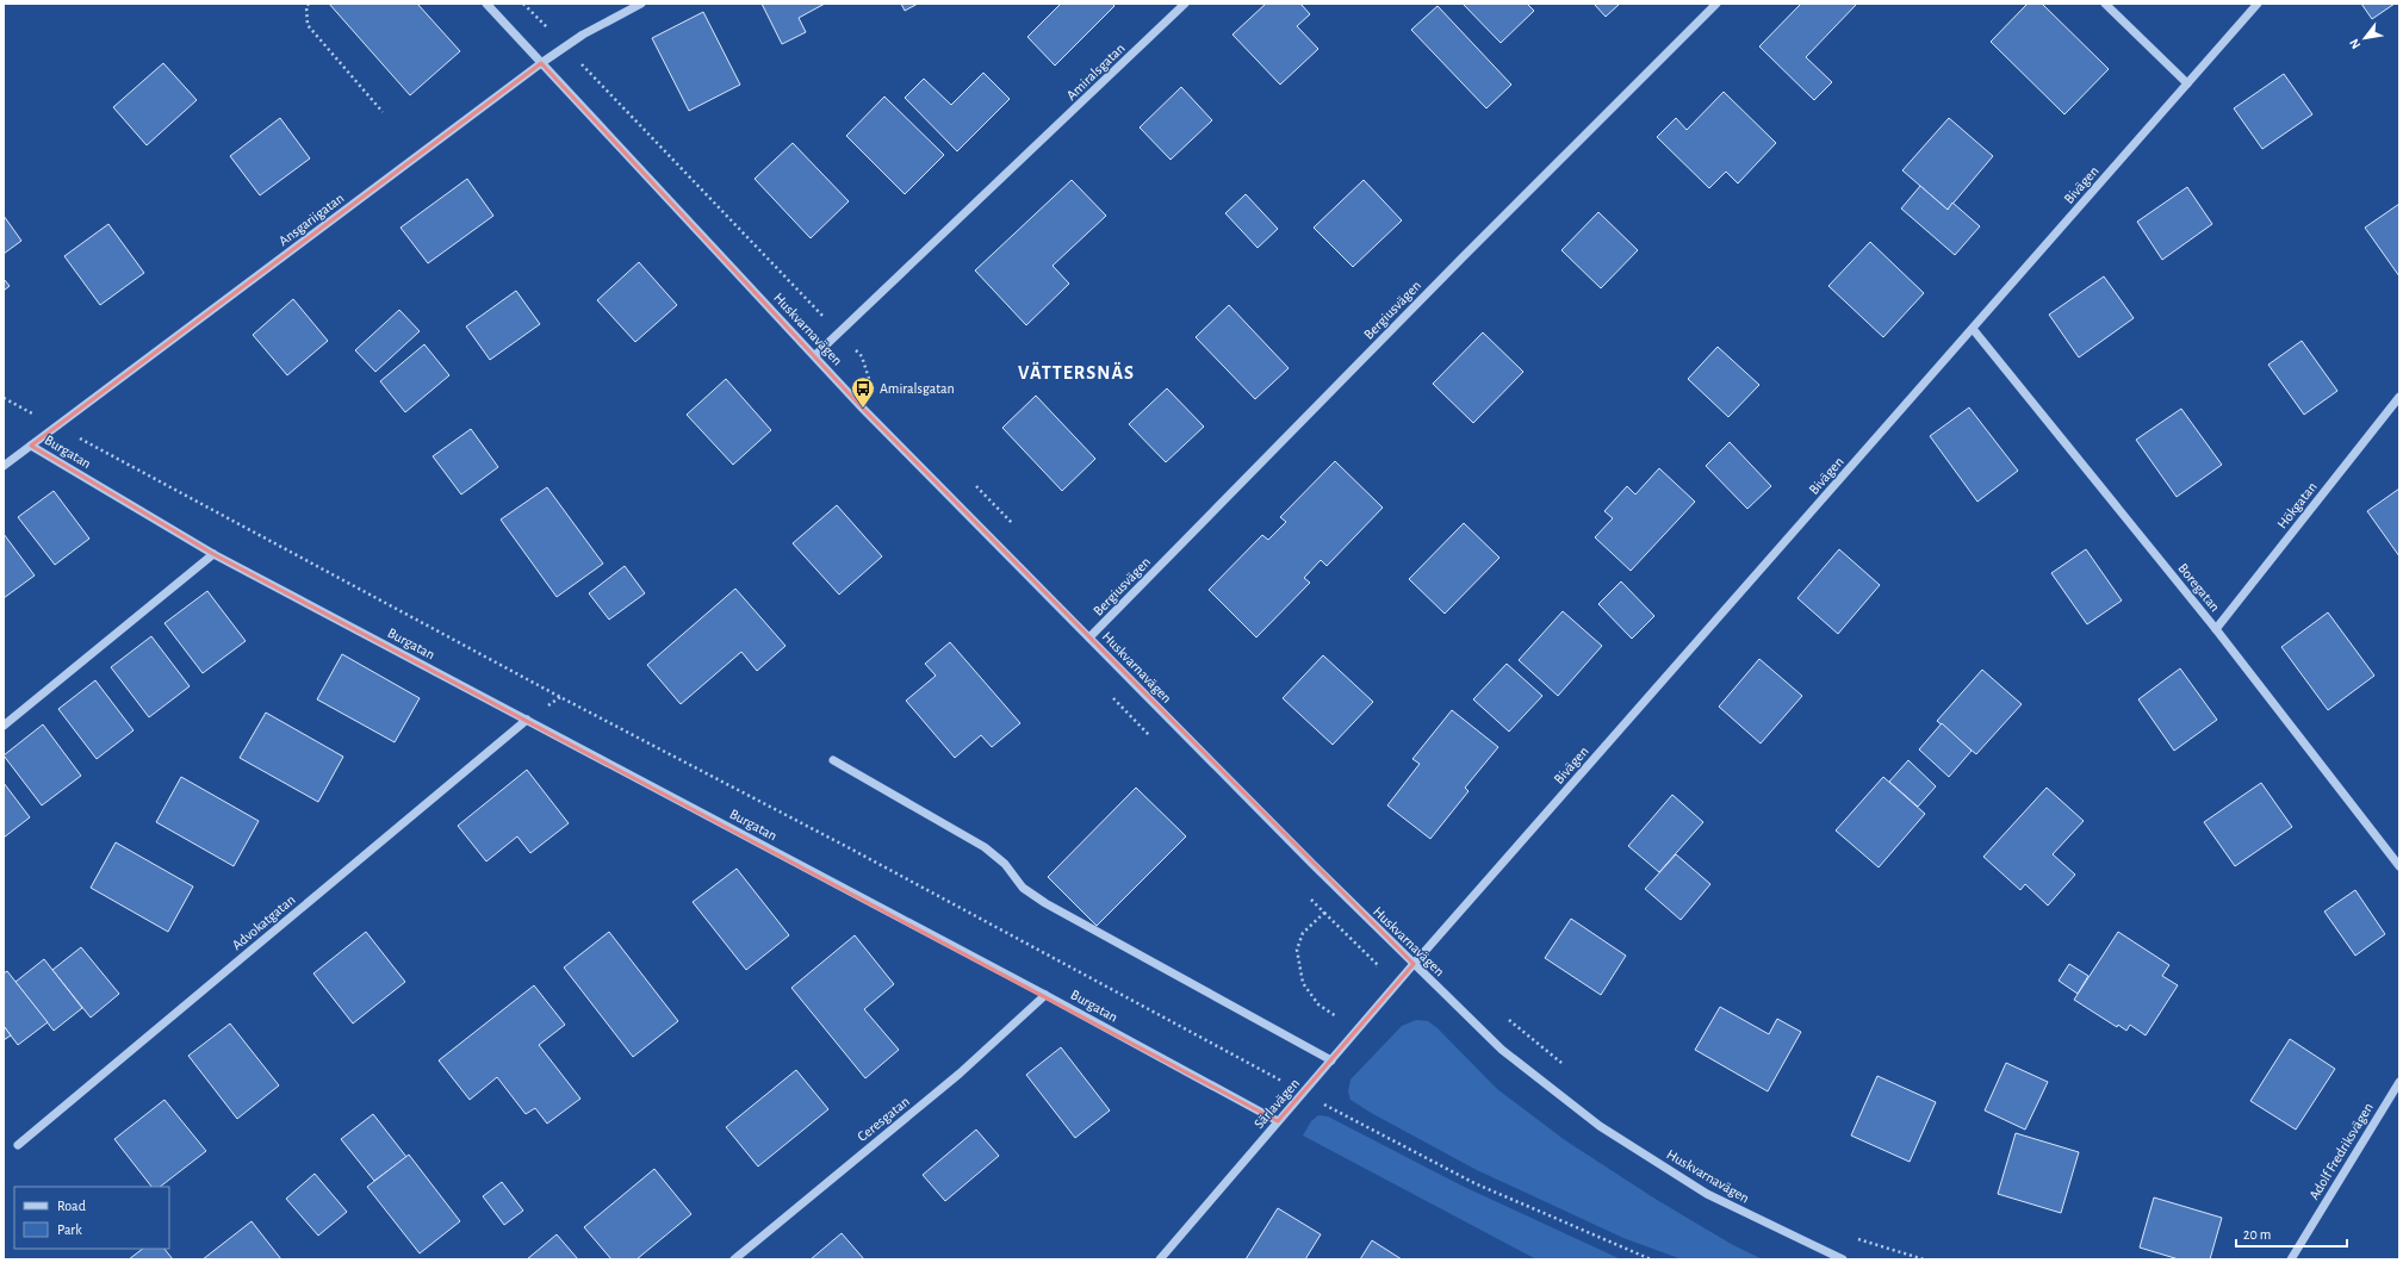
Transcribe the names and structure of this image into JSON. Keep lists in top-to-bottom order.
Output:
{
  "streets": {
    "street": [
      "Amiralsgatan",
      "Bivägen",
      "Ansgariigatan",
      "Bergiusvägen",
      "Huskvarnavägen",
      "Burgatan",
      "Hökgatan",
      "Boregatan",
      "Advokatgatan",
      "Särlavägen",
      "Ceresgatan",
      "Adolf Fredriksvägen"
    ]
  },
  "crossings": [
    ["Amiralsgatan", "Huskvarnavägen"],
    ["Bivägen", "Huskvarnavägen"],
    ["Bivägen", "Boregatan"],
    ["Bivägen", "Särlavägen"],
    ["Ansgariigatan", "Huskvarnavägen"],
    ["Ansgariigatan", "Burgatan"],
    ["Bergiusvägen", "Huskvarnavägen"],
    ["Huskvarnavägen", "Särlavägen"],
    ["Burgatan", "Advokatgatan"],
    ["Burgatan", "Särlavägen"],
    ["Burgatan", "Ceresgatan"],
    ["Hökgatan", "Boregatan"]
  ],
  "districts": ["VÄTTERSNÄS"],
  "places": {
    "bus stop": ["Amiralsgatan"]
  },
  "legend": ["Road", "Park"],
  "scale_bar": "20 m",
  "north": "bottom left"
}
